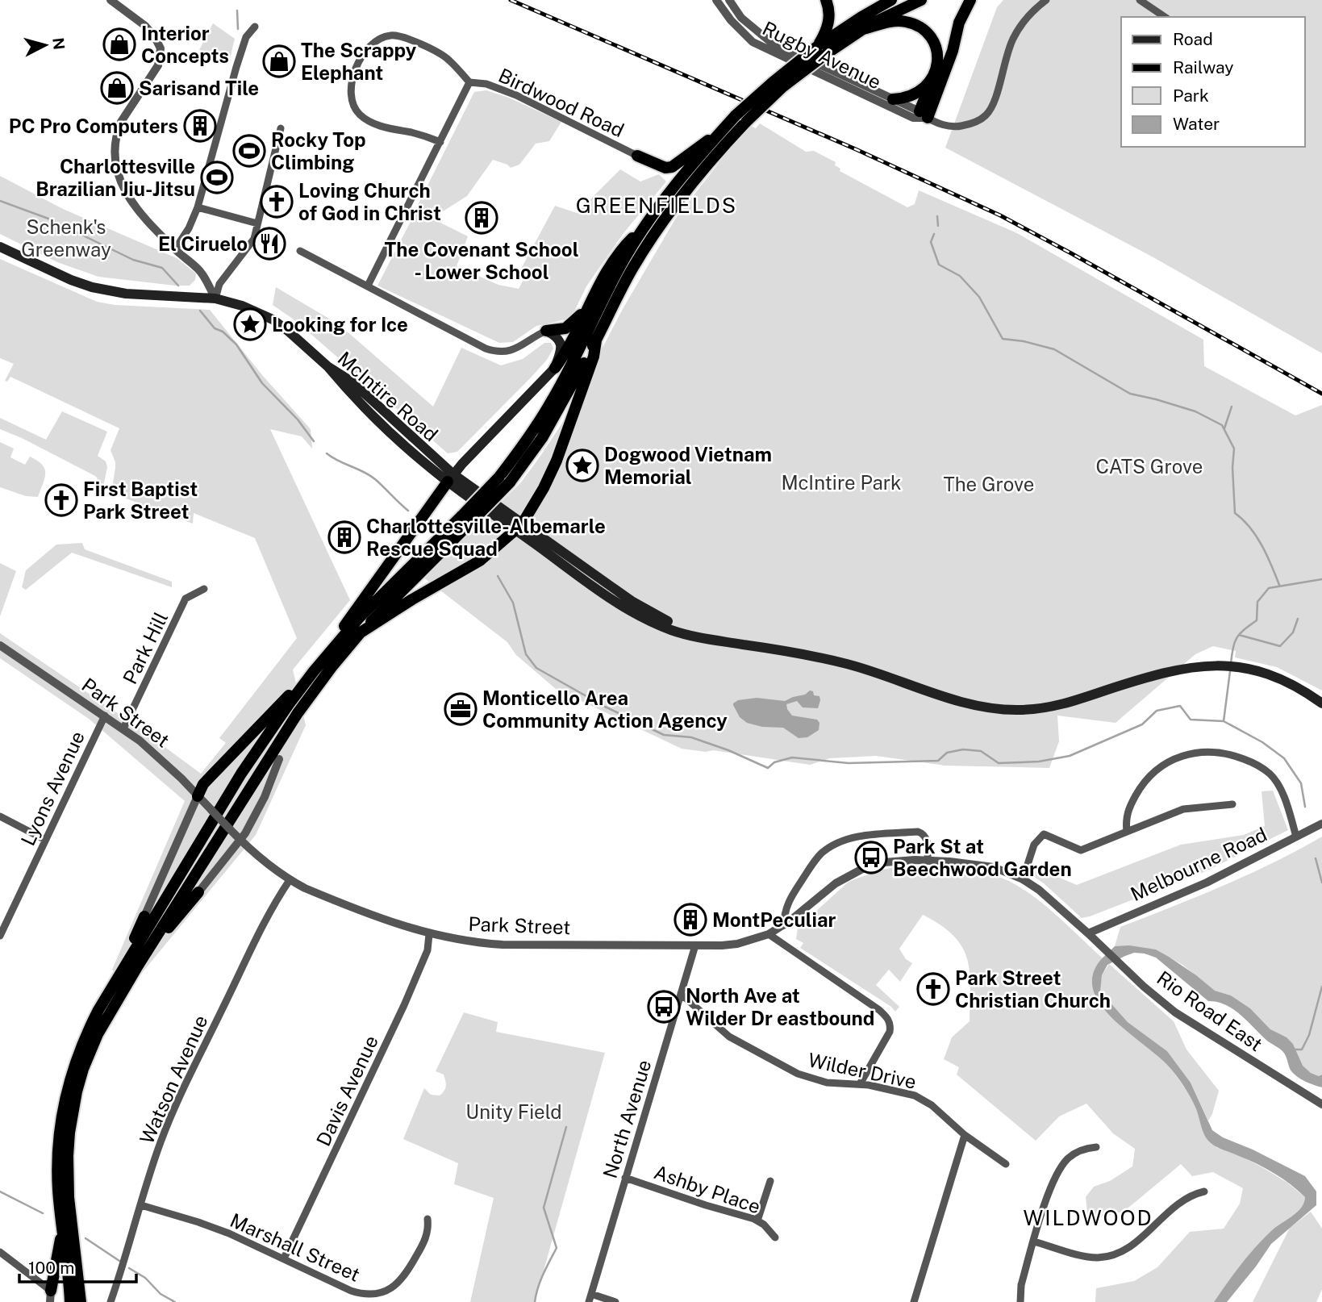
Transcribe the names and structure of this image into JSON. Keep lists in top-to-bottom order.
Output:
{
  "streets": {
    "main road": ["McIntire Road"],
    "street": [
      "Rugby Avenue",
      "Birdwood Road",
      "Park Hill",
      "Park Street",
      "Lyons Avenue",
      "Melbourne Road",
      "Rio Road East",
      "Wilder Drive",
      "Watson Avenue",
      "Davis Avenue",
      "North Avenue",
      "Ashby Place",
      "Marshall Street"
    ]
  },
  "crossings": [
    ["Park Hill", "Park Street"],
    ["Park Street", "Lyons Avenue"],
    ["Park Street", "Melbourne Road"],
    ["Park Street", "Rio Road East"],
    ["Park Street", "Watson Avenue"],
    ["Park Street", "Davis Avenue"],
    ["Park Street", "North Avenue"],
    ["Melbourne Road", "Rio Road East"],
    ["Wilder Drive", "North Avenue"],
    ["Watson Avenue", "Marshall Street"],
    ["Davis Avenue", "Marshall Street"],
    ["North Avenue", "Ashby Place"]
  ],
  "districts": ["GREENFIELDS", "WILDWOOD"],
  "parks": [
    "Schenk's Greenway",
    "CATS Grove",
    "McIntire Park",
    "The Grove",
    "Unity Field"
  ],
  "places": {
    "shop": ["Interior Concepts", "The Scrappy Elephant", "Sarisand Tile"],
    "building": [
      "PC Pro Computers",
      "The Covenant School - Lower School",
      "Charlottesville-Albemarle Rescue Squad",
      "MontPeculiar"
    ],
    "sports": ["Rocky Top Climbing", "Charlottesville Brazilian Jiu-Jitsu"],
    "church": ["Loving Church of God in Christ", "First Baptist Park Street", "Park Street Christian Church"],
    "restaurant": ["El Ciruelo"],
    "place": ["Looking for Ice", "Dogwood Vietnam Memorial"],
    "office": ["Monticello Area Community Action Agency"],
    "bus stop": ["Park St at Beechwood Garden", "North Ave at Wilder Dr eastbound"]
  },
  "legend": [
    "Road",
    "Railway",
    "Park",
    "Water"
  ],
  "scale_bar": "100 m",
  "north": "right"
}
